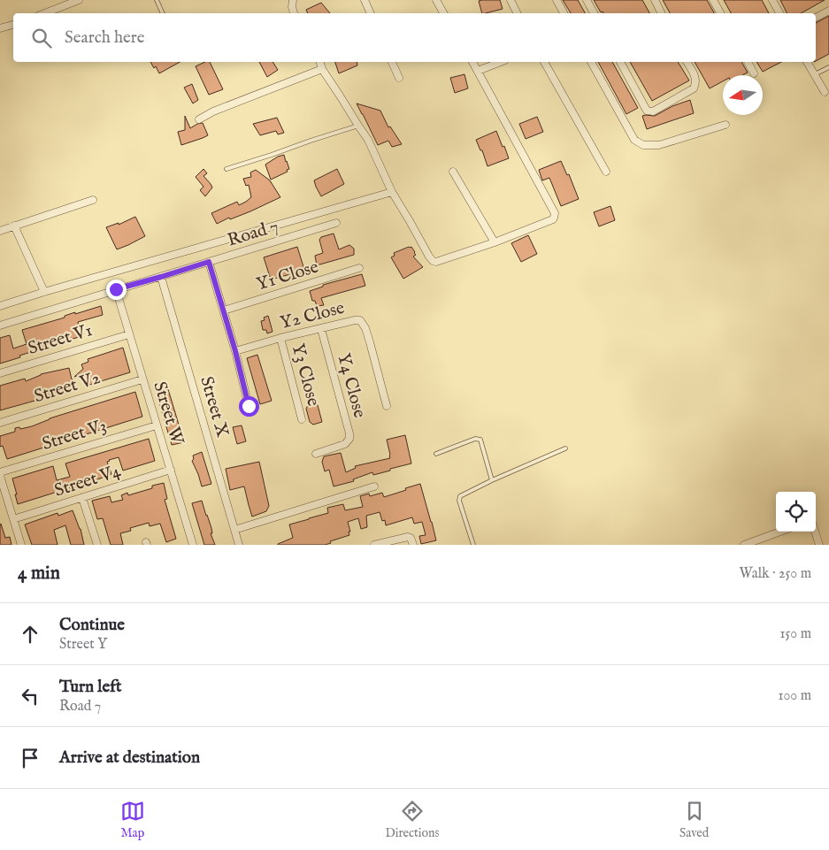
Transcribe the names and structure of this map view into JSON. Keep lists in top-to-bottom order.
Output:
{
  "streets": {
    "street": [
      "Road 7",
      "Y1 Close",
      "Y2 Close",
      "Street V1",
      "Y3 Close",
      "Y4 Close",
      "Street V2",
      "Street X",
      "Street W",
      "Street V3",
      "Street V4"
    ]
  },
  "crossings": [
    ["Road 7", "Street X"],
    ["Road 7", "Street W"],
    ["Y2 Close", "Y3 Close"],
    ["Y2 Close", "Y4 Close"],
    ["Street V1", "Street W"],
    ["Street V2", "Street W"],
    ["Street W", "Street V3"],
    ["Street W", "Street V4"]
  ],
  "north": "left",
  "page": {
    "search": "Search here",
    "heading": ["4 min", "Walk · 250 m"],
    "list": [
      ["Continue", "Street Y", "150 m"],
      ["Turn left", "Road 7", "100 m"],
      "Arrive at destination"
    ],
    "nav": ["Map", "Directions", "Saved"]
  }
}
